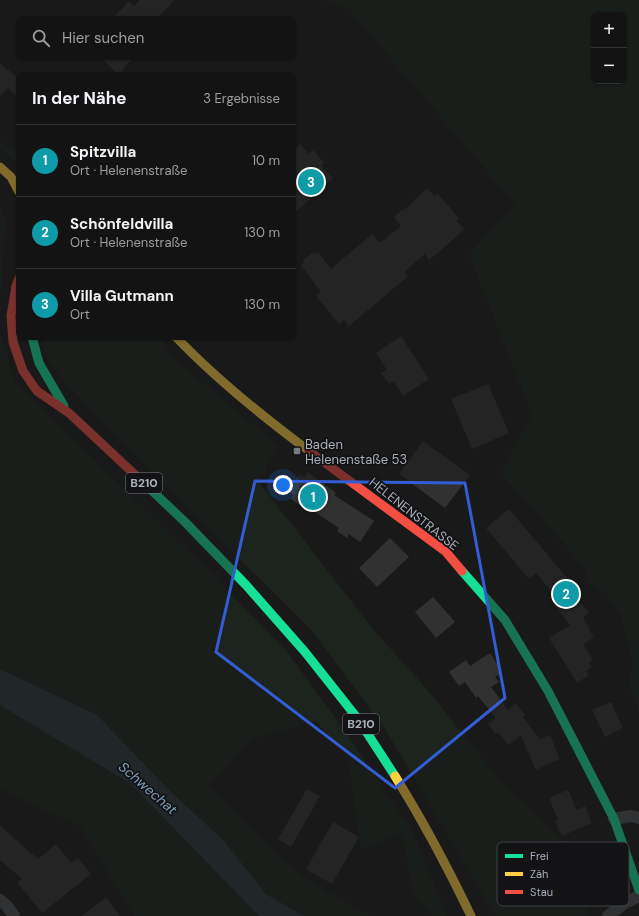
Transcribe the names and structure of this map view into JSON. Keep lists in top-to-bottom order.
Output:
{
  "streets": {
    "main road": ["B210", "HELENENSTRASSE"]
  },
  "water": ["Schwechat"],
  "places": {
    "transit": ["Baden Helenenstaße 53"]
  },
  "legend": ["Frei", "Zäh", "Stau"],
  "page": {
    "map_buttons": ["+", "−"],
    "search": "Hier suchen",
    "heading": ["In der Nähe", "3 Ergebnisse"],
    "list": [
      {
        "mark": "1",
        "name": "Spitzvilla",
        "note": "Ort · Helenenstraße",
        "value": "10 m"
      },
      {
        "mark": "2",
        "name": "Schönfeldvilla",
        "note": "Ort · Helenenstraße",
        "value": "130 m"
      },
      {
        "mark": "3",
        "name": "Villa Gutmann",
        "note": "Ort",
        "value": "130 m"
      }
    ],
    "pins": ["3", "1", "2"]
  }
}
